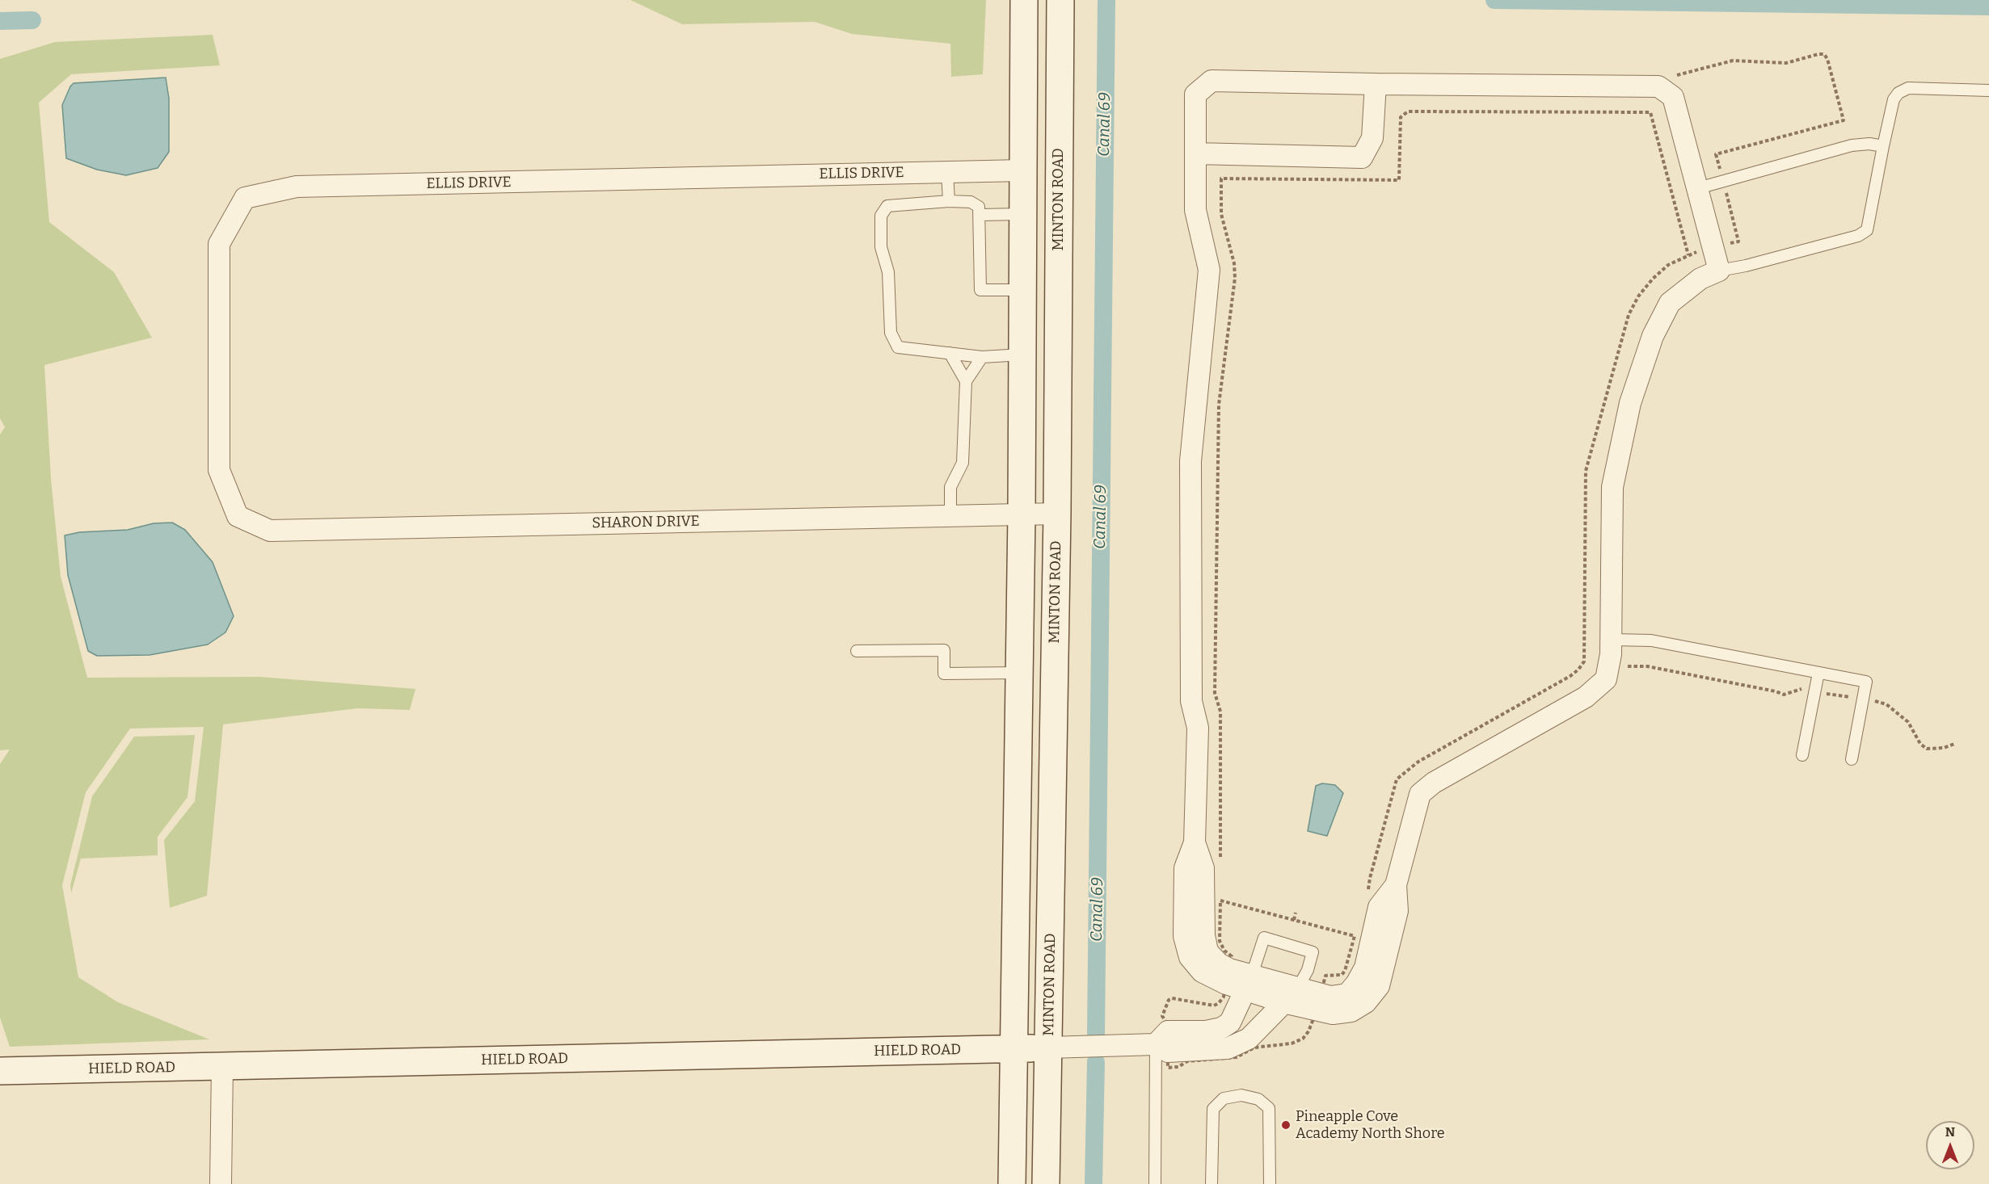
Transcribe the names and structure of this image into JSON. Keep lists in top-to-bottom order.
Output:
{
  "streets": {
    "main road": ["MINTON ROAD", "HIELD ROAD"],
    "street": ["ELLIS DRIVE", "SHARON DRIVE"]
  },
  "crossings": [
    ["ELLIS DRIVE", "SHARON DRIVE"],
    ["MINTON ROAD", "SHARON DRIVE"],
    ["MINTON ROAD", "HIELD ROAD"]
  ],
  "water": ["Canal 69"],
  "places": ["Pineapple Cove Academy North Shore"],
  "north": "top"
}
